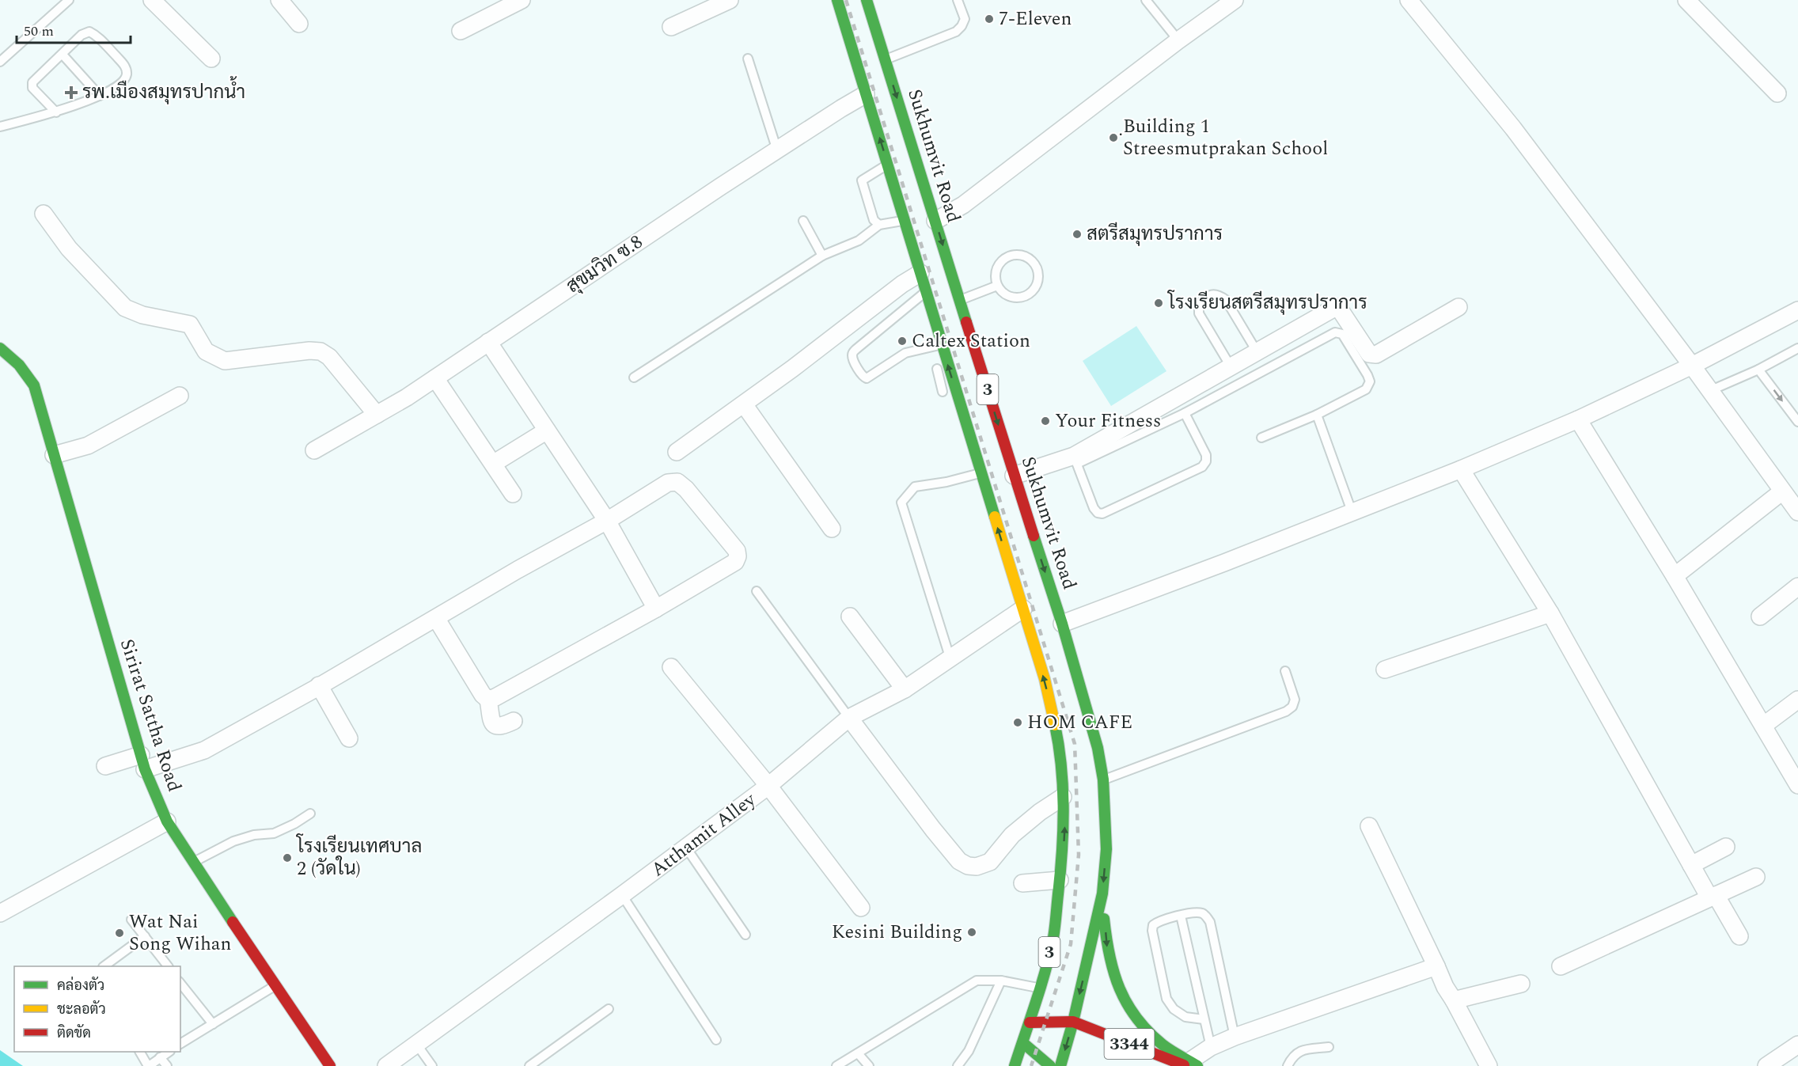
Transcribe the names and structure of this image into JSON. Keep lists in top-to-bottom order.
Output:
{
  "streets": {
    "main road": [
      "Sukhumvit Road",
      "3",
      "Sirirat Sattha Road",
      "3344"
    ],
    "street": ["สุขมวิท ซ.8", "Atthamit Alley"]
  },
  "crossings": [
    ["Sukhumvit Road", "3344"],
    ["สุขมวิท ซ.8", "3"],
    ["3", "Atthamit Alley"],
    ["3", "3344"]
  ],
  "places": {
    "other": [
      "7-Eleven",
      "ฺBuilding 1 Streesmutprakan School",
      "สตรีสมุทรปราการ",
      "โรงเรียนสตรีสมุทรปราการ",
      "Caltex Station",
      "Your Fitness",
      "HOM CAFE",
      "โรงเรียนเทศบาล 2 (วัดใน)",
      "Kesini Building",
      "Wat Nai Song Wihan"
    ],
    "health": ["รพ.เมืองสมุทรปากน้ำ"]
  },
  "legend": ["คล่องตัว", "ชะลอตัว", "ติดขัด"],
  "scale_bar": "50 m"
}
